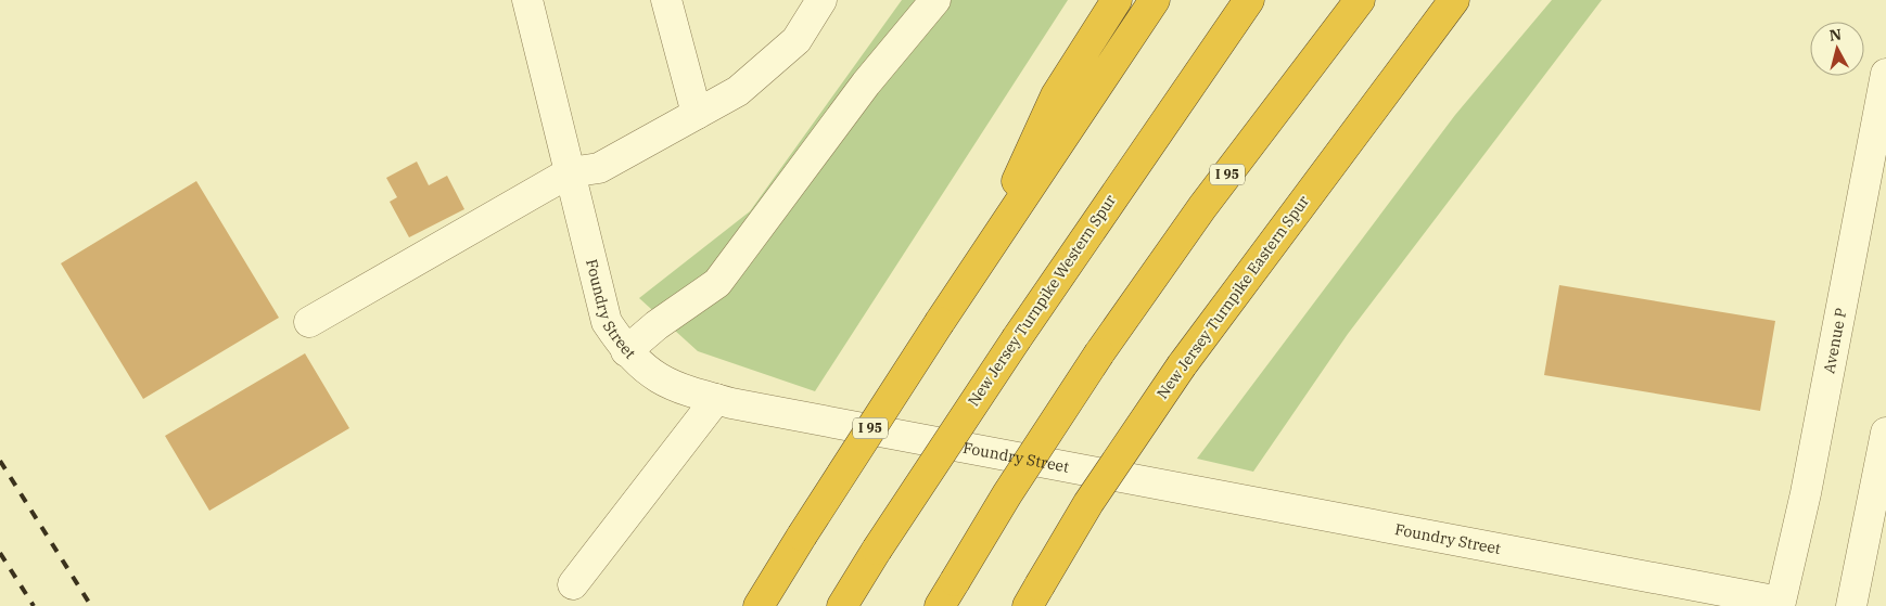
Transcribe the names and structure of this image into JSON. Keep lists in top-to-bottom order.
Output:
{
  "streets": {
    "highway": ["I 95", "New Jersey Turnpike Eastern Spur", "New Jersey Turnpike Western Spur"],
    "street": ["Foundry Street", "Avenue P"]
  },
  "crossings": [
    ["Foundry Street", "Avenue P"]
  ],
  "north": "top"
}
